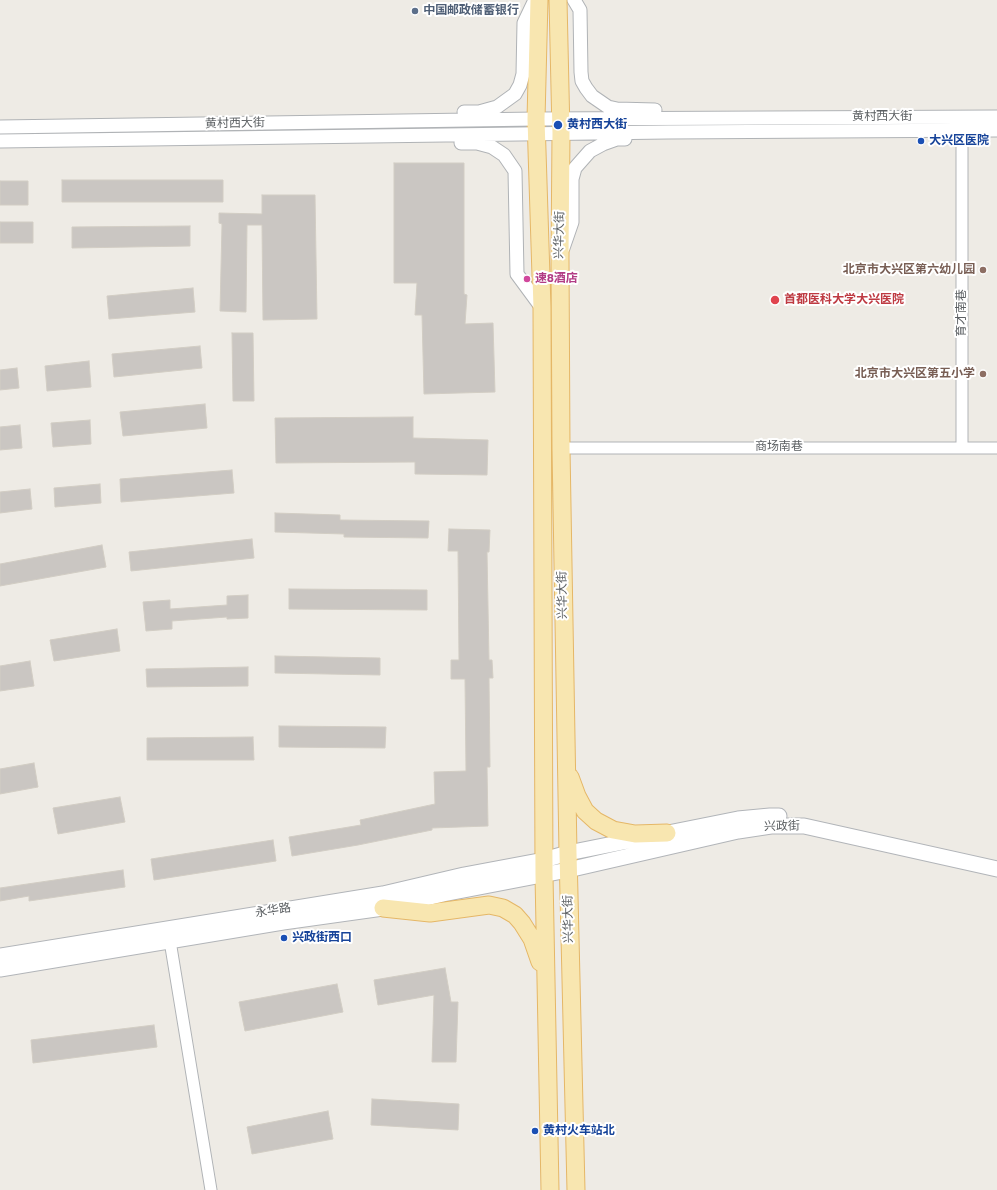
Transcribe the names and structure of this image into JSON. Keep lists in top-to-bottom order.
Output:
{
  "streets": {
    "main road": ["兴华大街", "兴政街", "永华路"],
    "street": ["黄村西大街", "育才南巷", "商场南巷"]
  },
  "crossings": [
    ["黄村西大街", "兴华大街"],
    ["黄村西大街", "育才南巷"],
    ["兴华大街", "商场南巷"],
    ["兴华大街", "兴政街"],
    ["兴华大街", "永华路"],
    ["育才南巷", "商场南巷"]
  ],
  "places": [
    "中国邮政储蓄银行",
    "黄村西大街",
    "大兴区医院",
    "北京市大兴区第六幼儿园",
    "速8酒店",
    "首都医科大学大兴医院",
    "北京市大兴区第五小学",
    "兴政街西口",
    "黄村火车站北"
  ]
}
